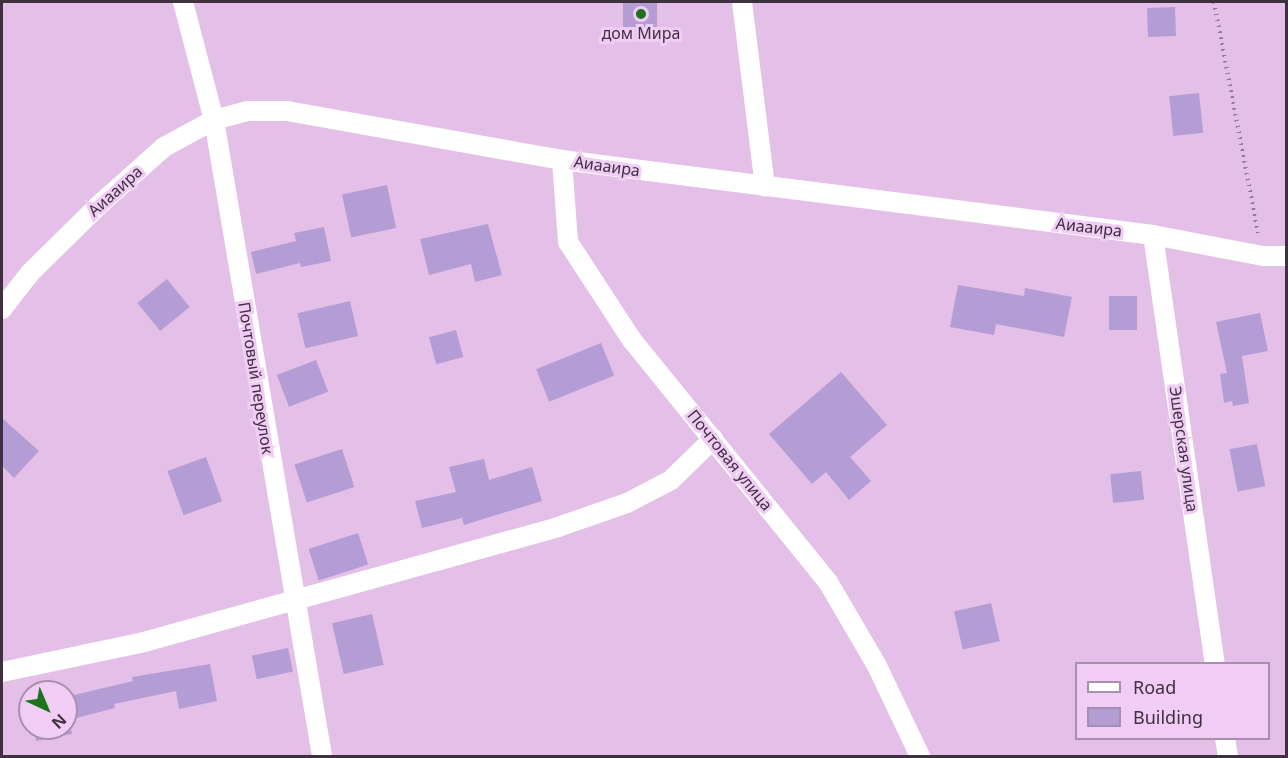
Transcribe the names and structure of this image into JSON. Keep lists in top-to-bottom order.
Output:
{
  "streets": {
    "street": [
      "Аиааира",
      "Почтовый переулок",
      "Эшерская улица",
      "Почтовая улица"
    ]
  },
  "crossings": [
    ["Аиааира", "Почтовый переулок"],
    ["Аиааира", "Эшерская улица"],
    ["Аиааира", "Почтовая улица"]
  ],
  "places": ["дом Мира"],
  "legend": ["Road", "Building"],
  "north": "bottom right"
}
